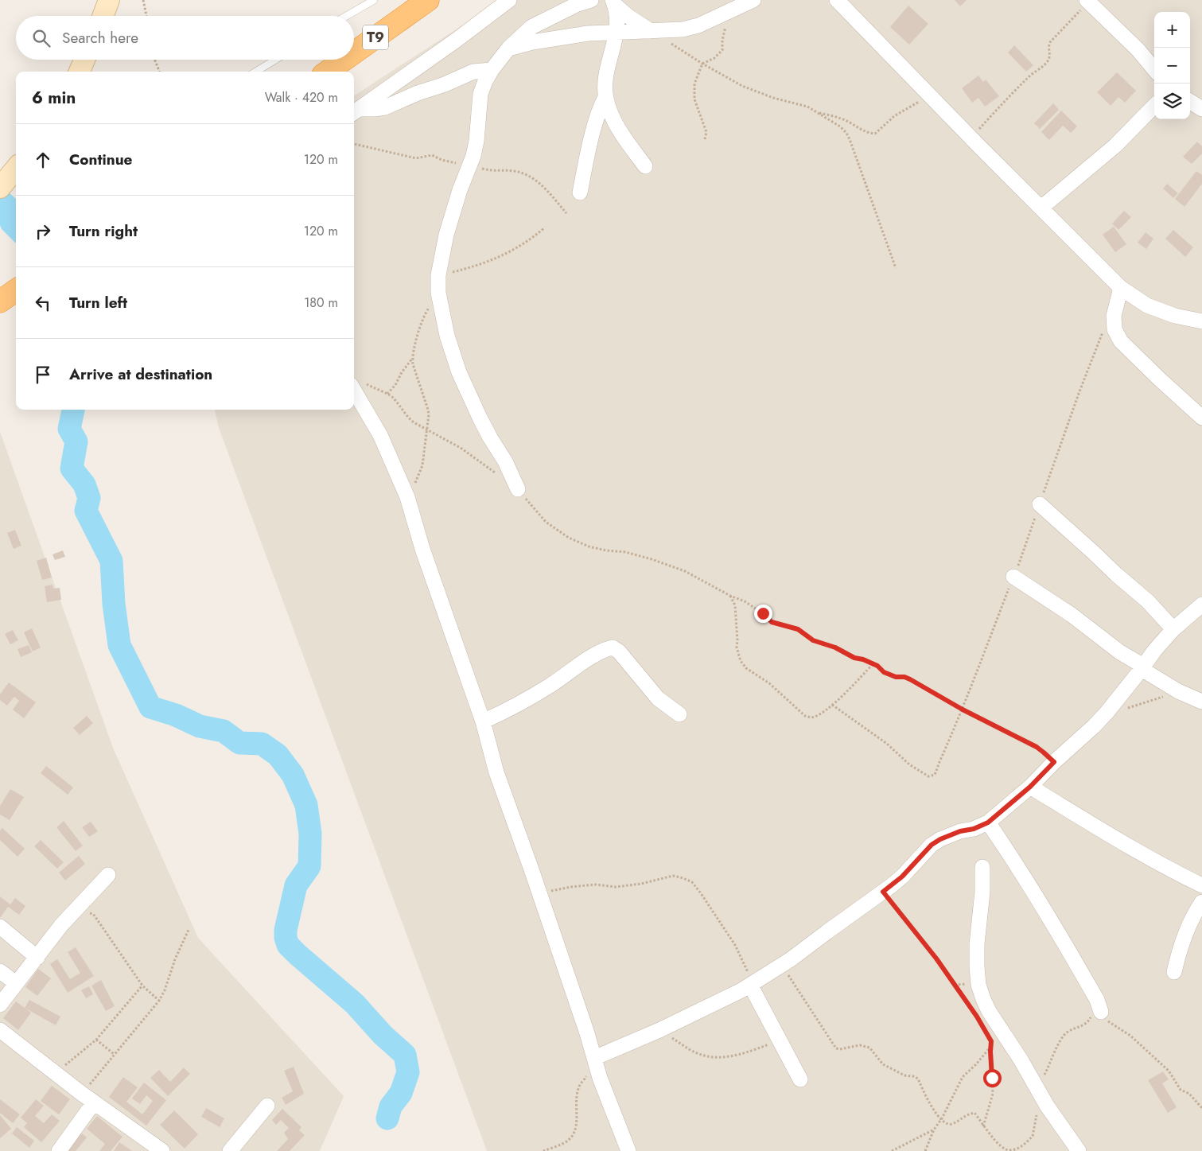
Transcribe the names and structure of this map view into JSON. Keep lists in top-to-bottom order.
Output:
{
  "streets": {
    "highway": ["T9"]
  },
  "page": {
    "map_buttons": ["+", "−"],
    "search": "Search here",
    "heading": ["6 min", "Walk · 420 m"],
    "list": [
      ["Continue", "120 m"],
      ["Turn right", "120 m"],
      ["Turn left", "180 m"],
      "Arrive at destination"
    ]
  }
}
